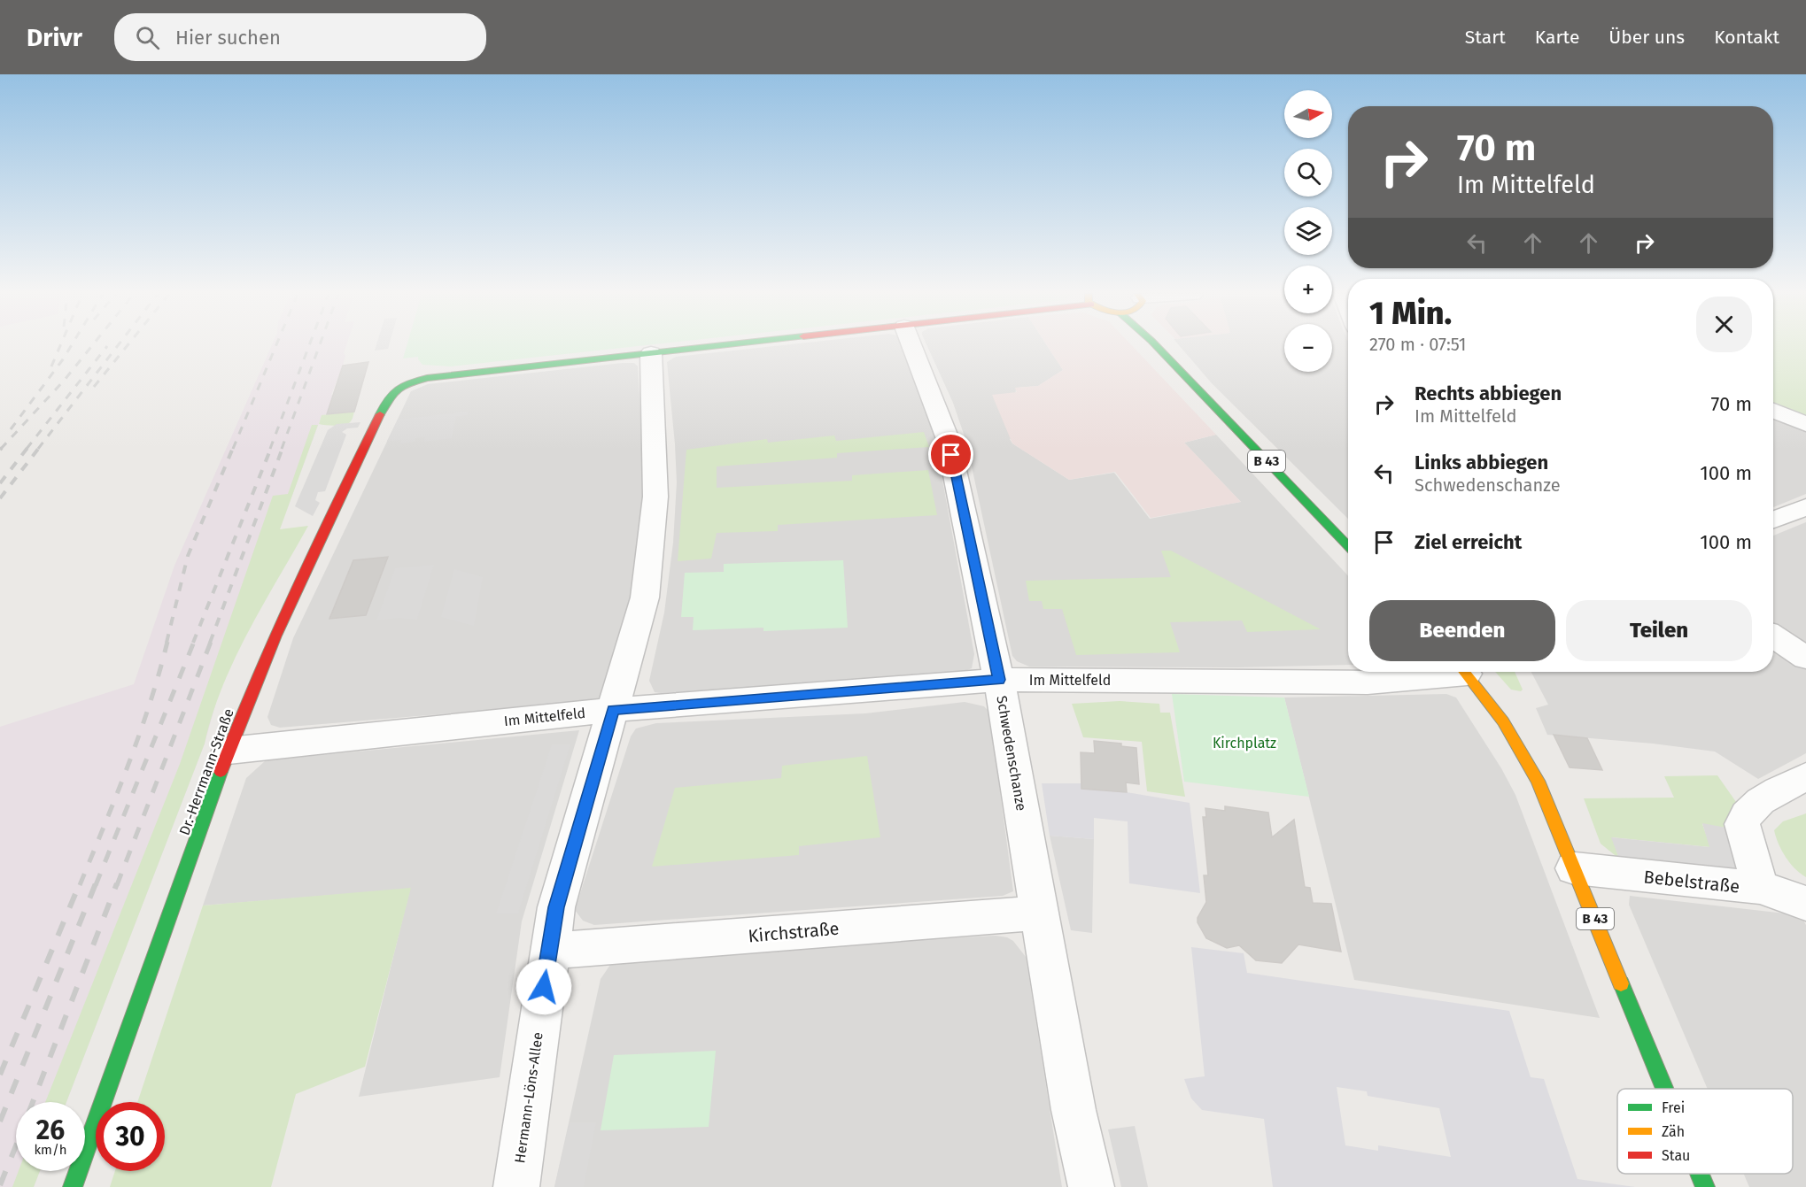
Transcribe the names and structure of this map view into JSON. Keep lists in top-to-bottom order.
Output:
{
  "streets": {
    "street": [
      "B 43",
      "Im Mittelfeld",
      "Schwedenschanze",
      "Dr.-Herrmann-Straße",
      "Bebelstraße",
      "Kirchstraße",
      "Hermann-Löns-Allee"
    ]
  },
  "crossings": [
    ["B 43", "Bebelstraße"],
    ["Im Mittelfeld", "Schwedenschanze"],
    ["Im Mittelfeld", "Dr.-Herrmann-Straße"],
    ["Im Mittelfeld", "Hermann-Löns-Allee"],
    ["Schwedenschanze", "Kirchstraße"],
    ["Dr.-Herrmann-Straße", "Hermann-Löns-Allee"],
    ["Kirchstraße", "Hermann-Löns-Allee"]
  ],
  "parks": ["Kirchplatz"],
  "legend": ["Frei", "Zäh", "Stau"],
  "north": "right",
  "page": {
    "header": "Drivr",
    "search": "Hier suchen",
    "nav": [
      "Start",
      "Karte",
      "Über uns",
      "Kontakt"
    ],
    "map_buttons": ["+", "−"],
    "turn": ["70 m", "Im Mittelfeld"],
    "heading": ["1 Min.", "270 m · 07:51"],
    "list": [
      {
        "name": "Rechts abbiegen",
        "note": "Im Mittelfeld",
        "value": "70 m"
      },
      {
        "name": "Links abbiegen",
        "note": "Schwedenschanze",
        "value": "100 m"
      },
      {
        "name": "Ziel erreicht",
        "value": "100 m"
      }
    ],
    "buttons": ["Beenden", "Teilen"],
    "speed": "26 km/h",
    "limit": "30"
  }
}
